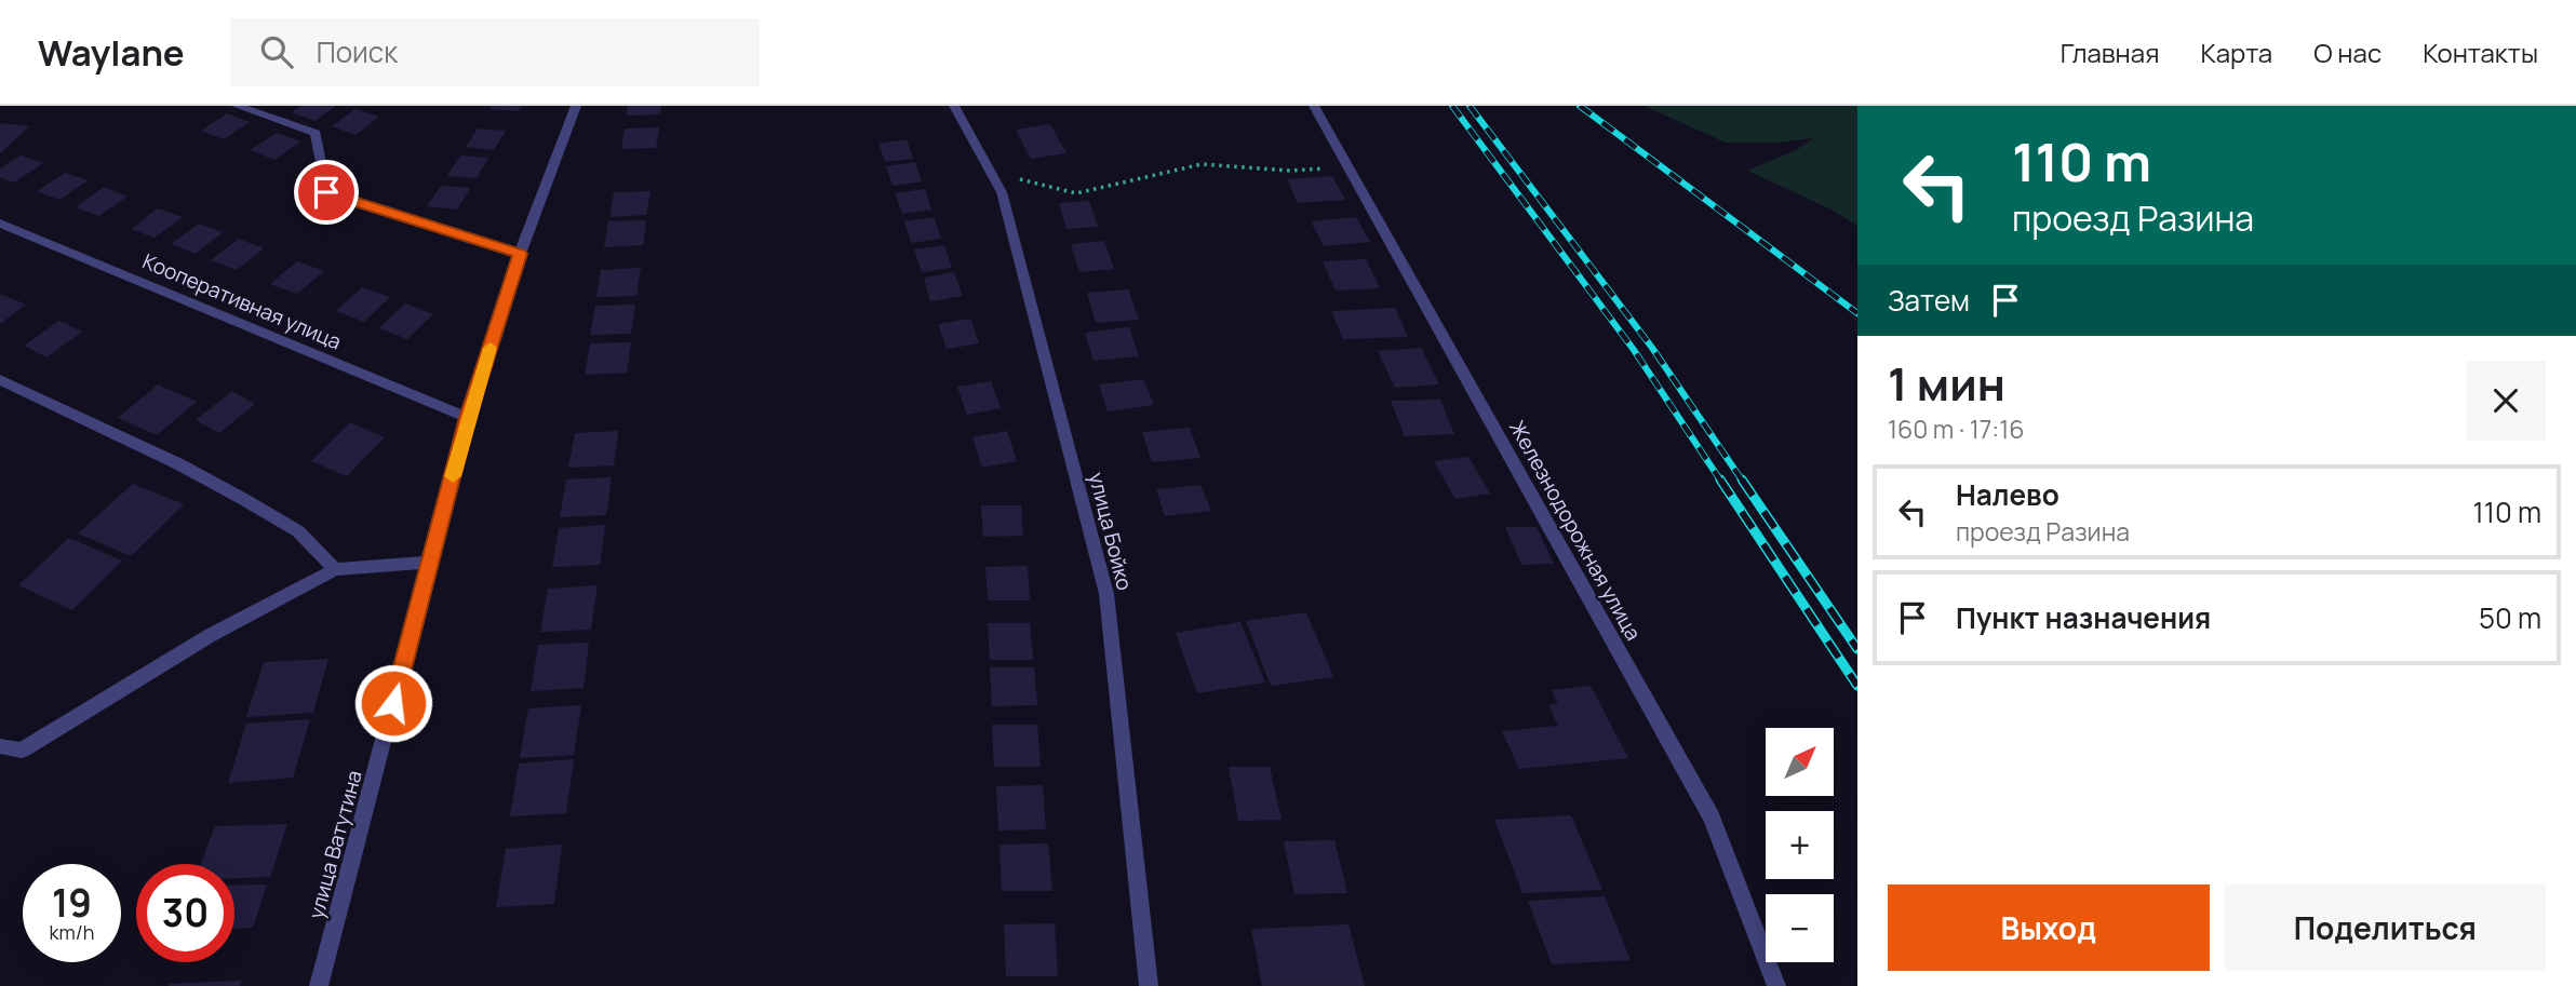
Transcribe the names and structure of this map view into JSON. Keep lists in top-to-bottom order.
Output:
{
  "streets": {
    "street": [
      "Кооперативная улица",
      "Железнодорожная улица",
      "улица Бойко",
      "улица Ватутина"
    ]
  },
  "crossings": [
    ["Кооперативная улица", "улица Ватутина"]
  ],
  "north": "top right",
  "page": {
    "header": "Waylane",
    "search": "Поиск",
    "nav": [
      "Главная",
      "Карта",
      "О нас",
      "Контакты"
    ],
    "turn": ["110 m", "проезд Разина"],
    "then": "Затем",
    "heading": ["1 мин", "160 m · 17:16"],
    "list": [
      {
        "name": "Налево",
        "note": "проезд Разина",
        "value": "110 m"
      },
      {
        "name": "Пункт назначения",
        "value": "50 m"
      }
    ],
    "map_buttons": ["+", "−"],
    "speed": "19 km/h",
    "limit": "30",
    "buttons": ["Выход", "Поделиться"]
  }
}
